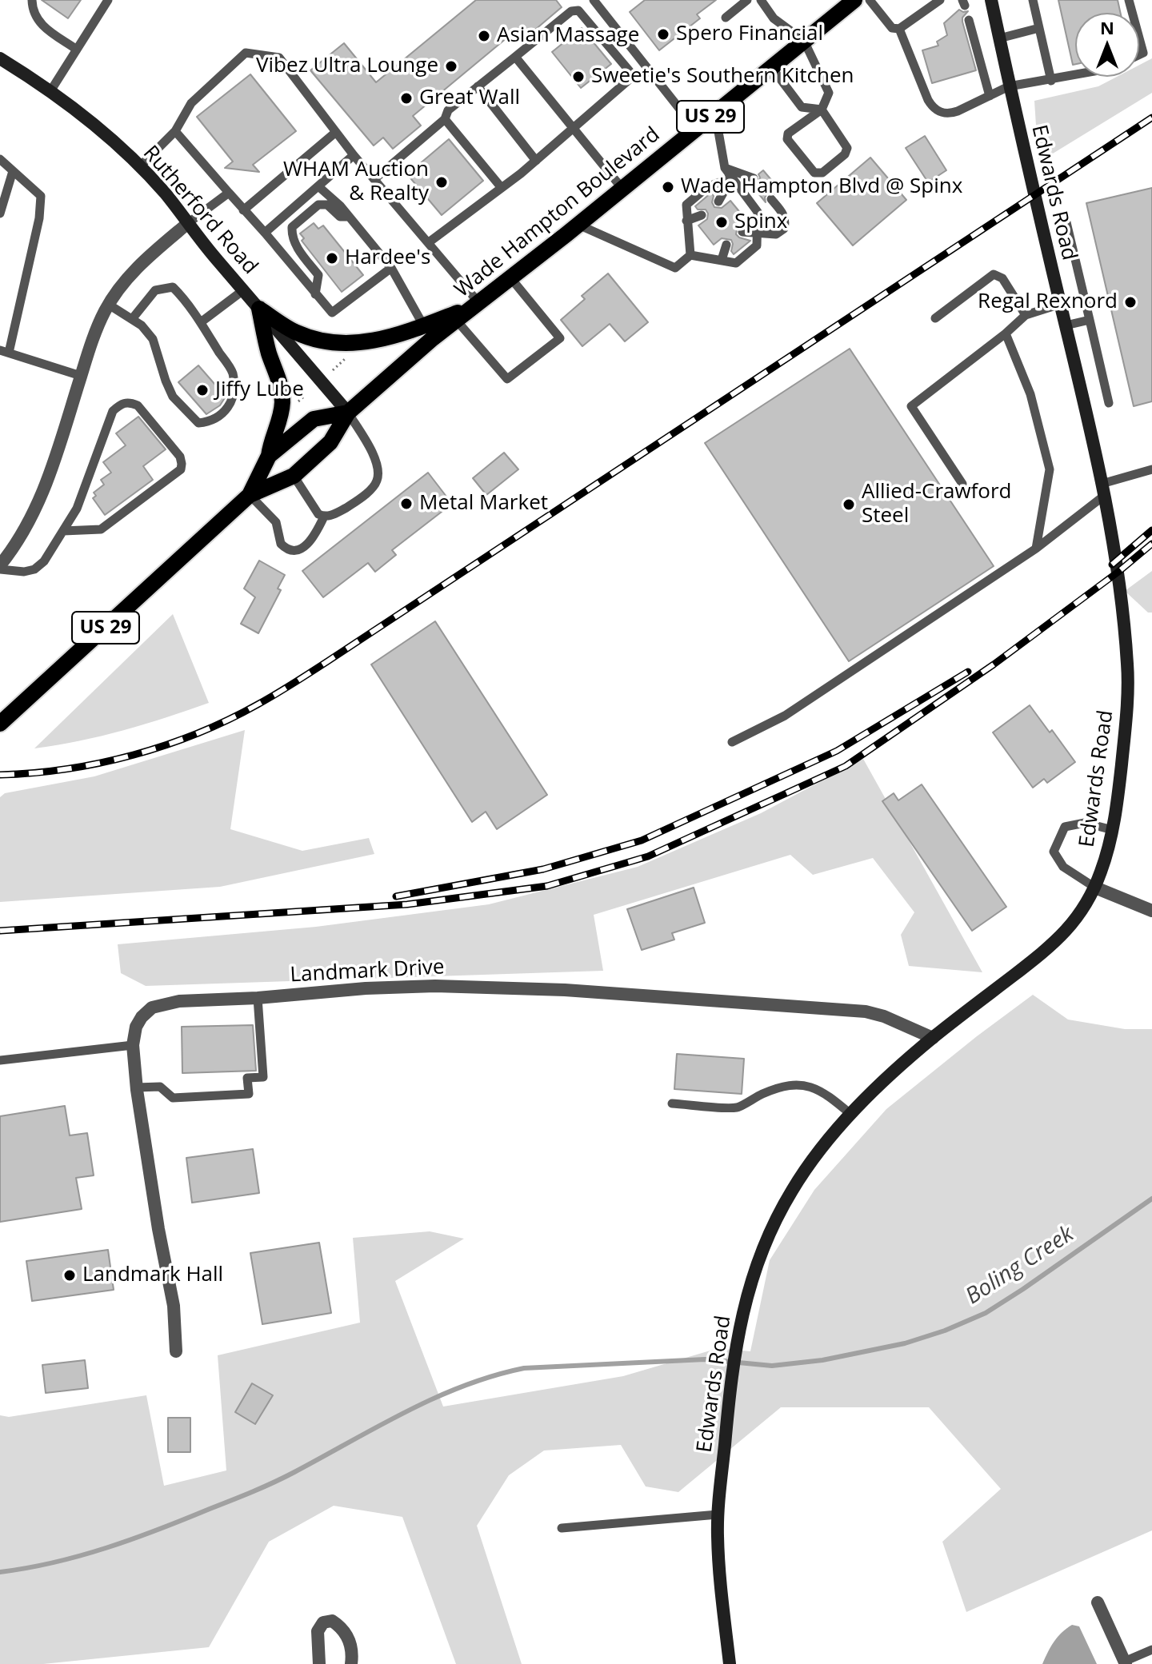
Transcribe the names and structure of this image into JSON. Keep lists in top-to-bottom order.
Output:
{
  "streets": {
    "main road": [
      "US 29",
      "Edwards Road",
      "Rutherford Road",
      "Wade Hampton Boulevard"
    ],
    "street": ["Landmark Drive"]
  },
  "crossings": [
    ["Edwards Road", "Landmark Drive"],
    ["Rutherford Road", "Wade Hampton Boulevard"]
  ],
  "water": ["Boling Creek"],
  "places": [
    "Spero Financial",
    "Asian Massage",
    "Vibez Ultra Lounge",
    "Sweetie's Southern Kitchen",
    "Great Wall",
    "WHAM Auction & Realty",
    "Wade Hampton Blvd @ Spinx",
    "Spinx",
    "Hardee's",
    "Regal Rexnord",
    "Jiffy Lube",
    "Metal Market",
    "Allied-Crawford Steel",
    "Landmark Hall"
  ],
  "north": "top"
}
